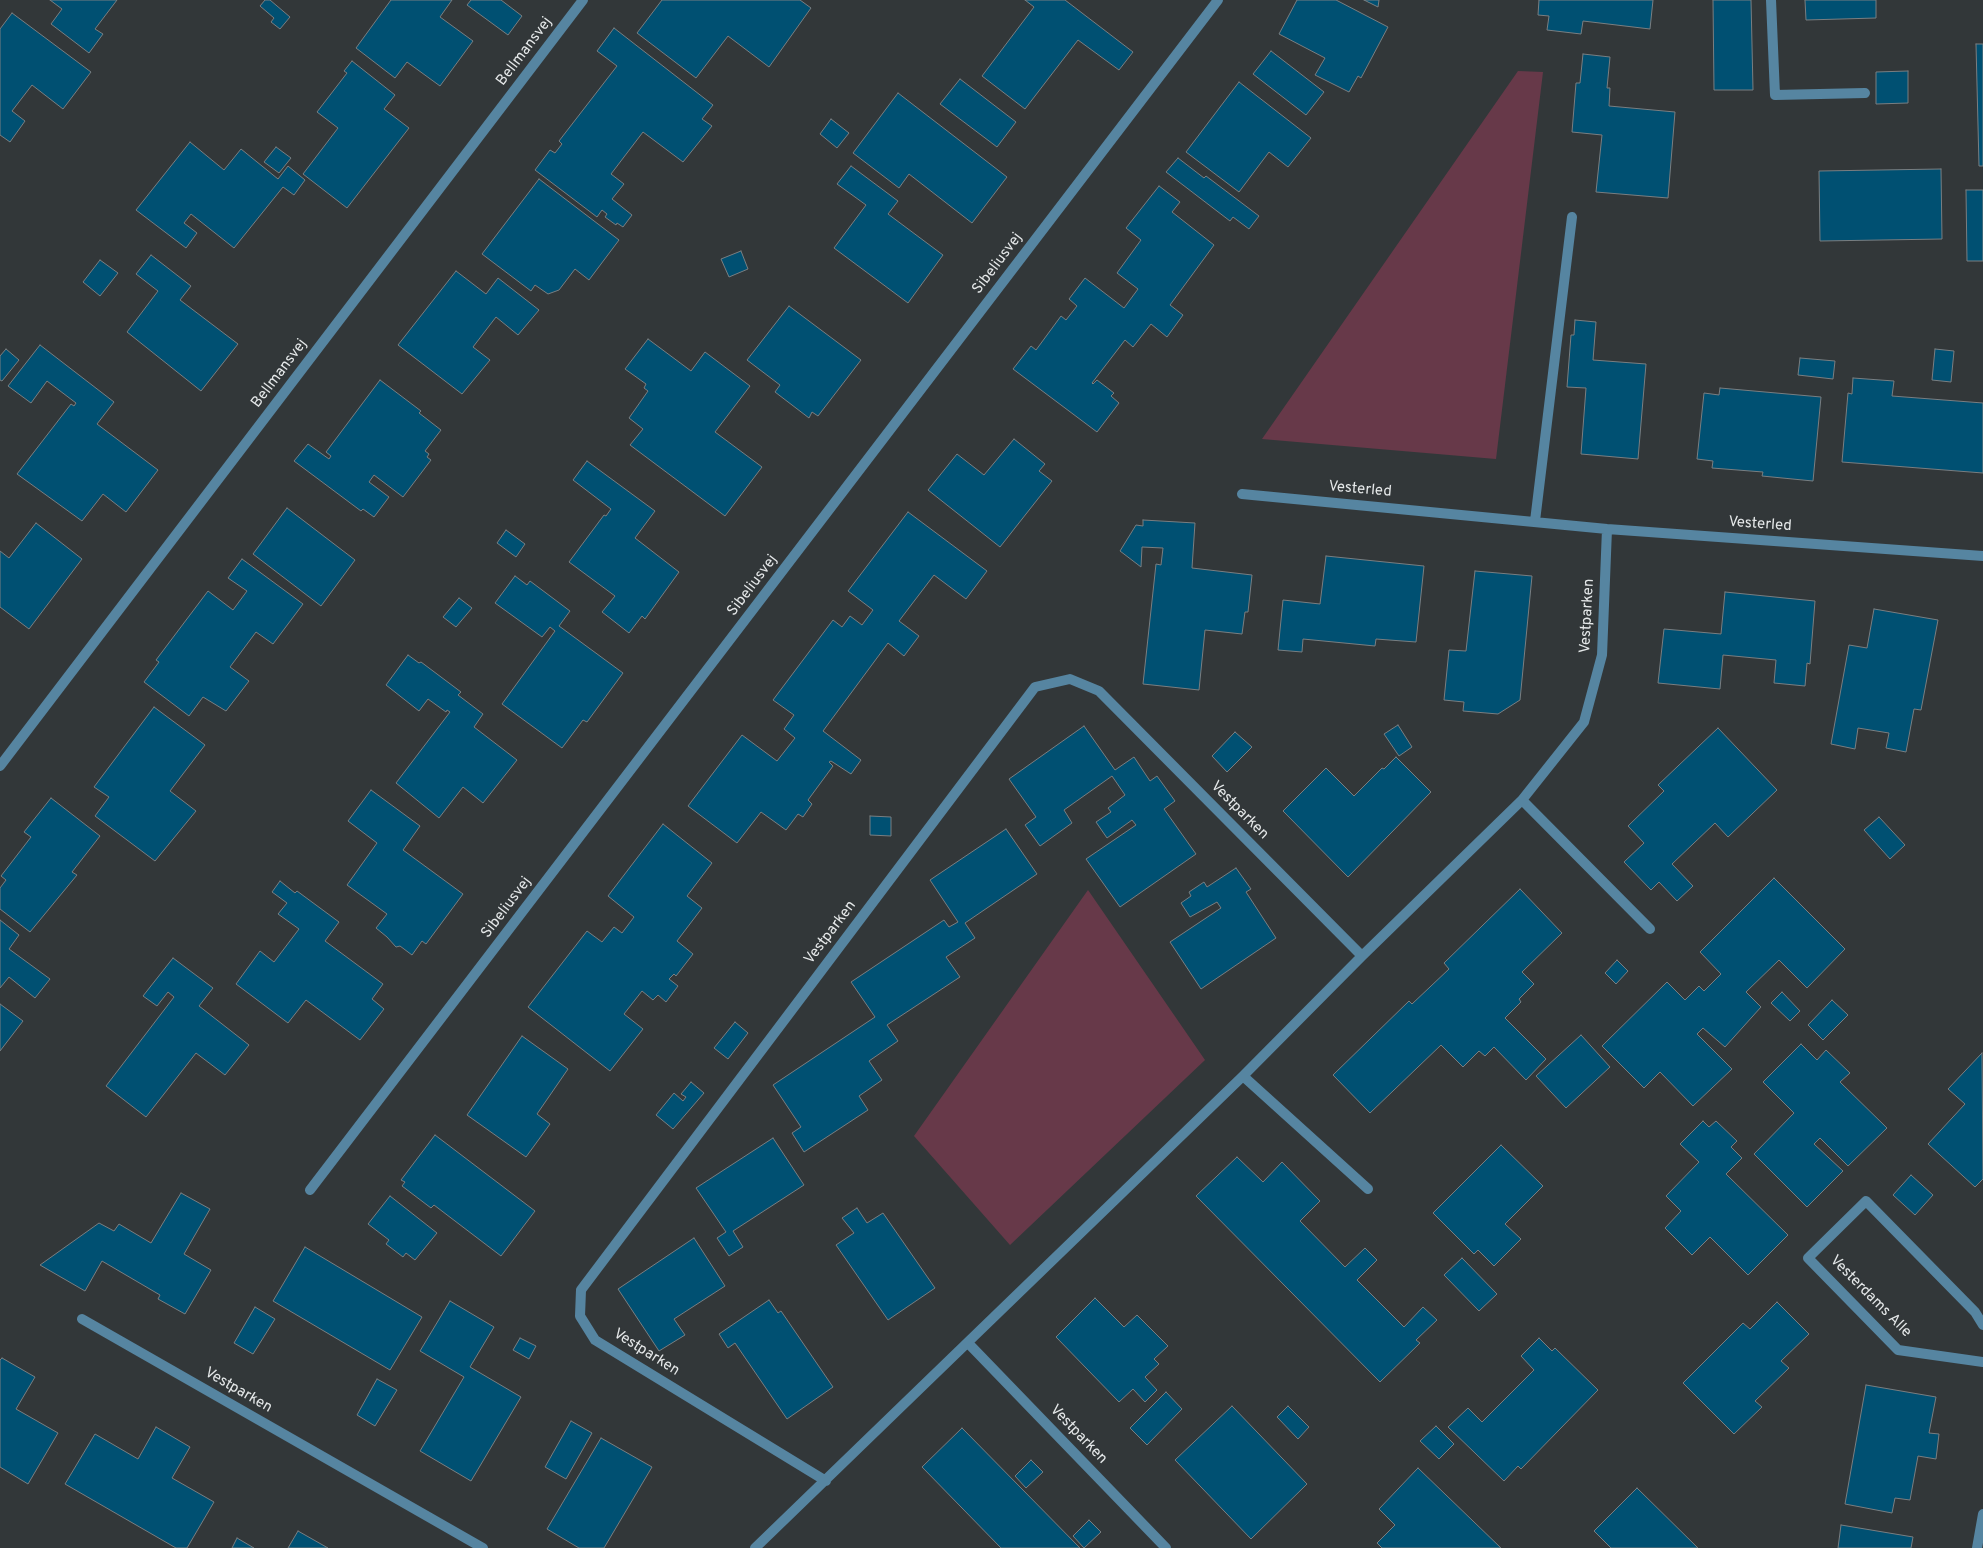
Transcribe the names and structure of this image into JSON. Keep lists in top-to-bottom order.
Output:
{
  "streets": {
    "street": [
      "Bellmansvej",
      "Sibeliusvej",
      "Vesterled",
      "Vestparken",
      "Vesterdams Alle"
    ]
  },
  "crossings": [
    ["Vesterled", "Vestparken"]
  ]
}
